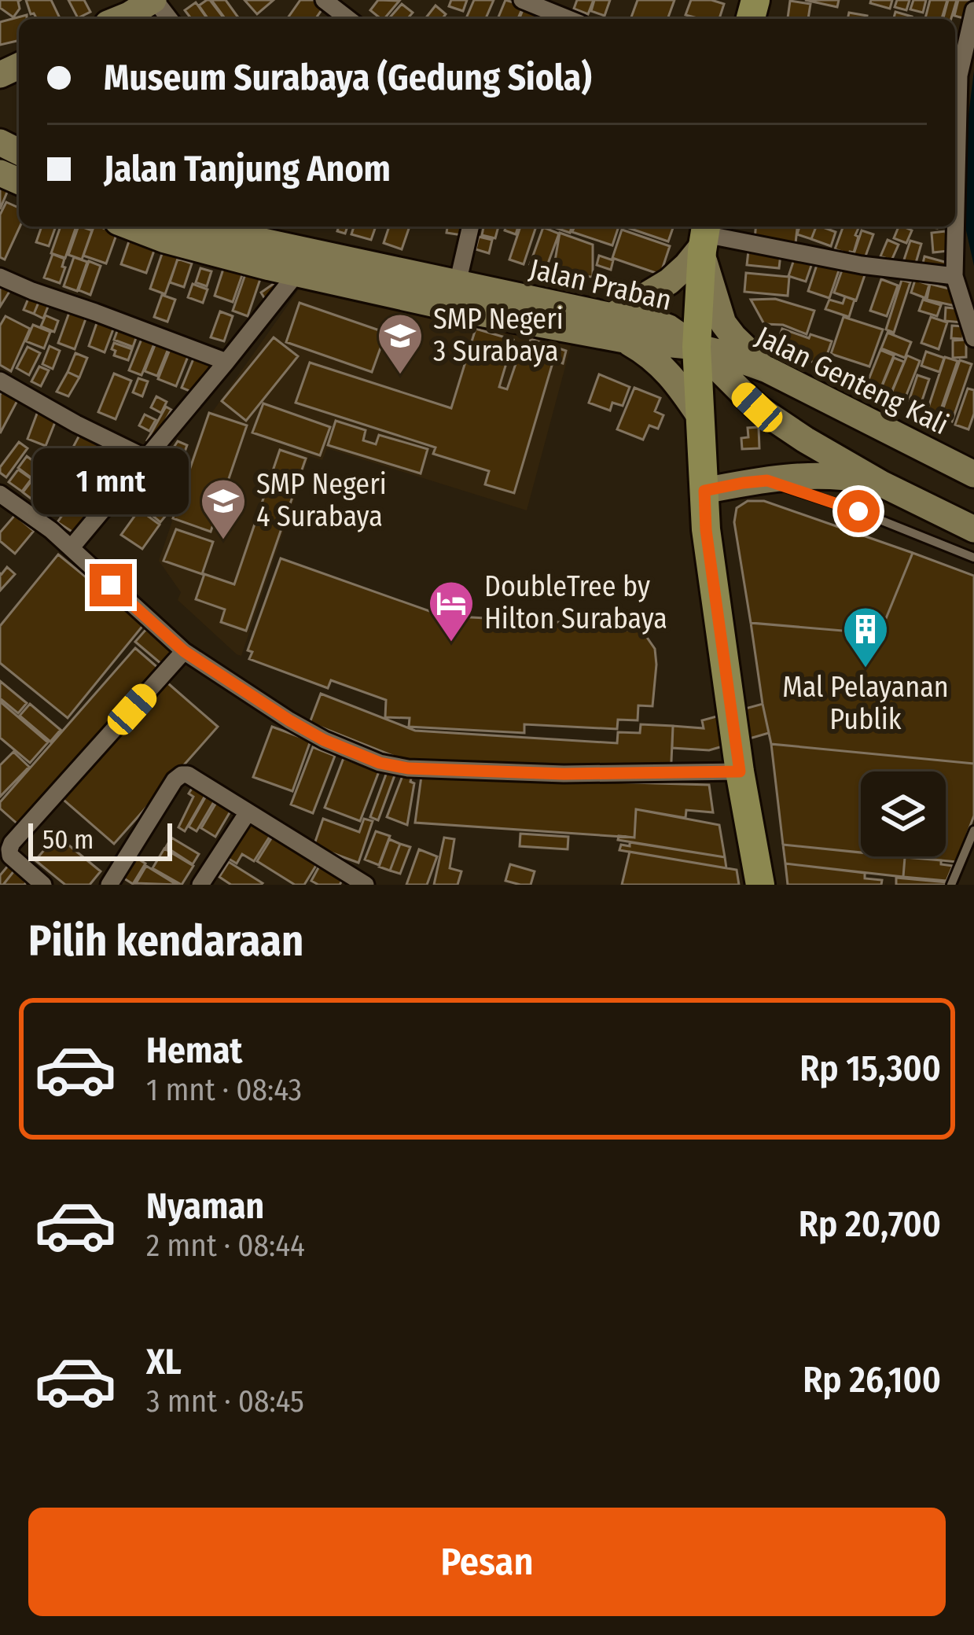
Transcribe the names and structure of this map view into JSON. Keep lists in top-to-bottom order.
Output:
{
  "streets": {
    "main road": ["Jalan Praban", "Jalan Genteng Kali"]
  },
  "crossings": [
    ["Jalan Praban", "Jalan Genteng Kali"]
  ],
  "places": {
    "school or university": ["SMP Negeri 3 Surabaya", "SMP Negeri 4 Surabaya"],
    "hotel": ["DoubleTree by Hilton Surabaya"],
    "building": ["Mal Pelayanan Publik"]
  },
  "scale_bar": "50 m",
  "page": {
    "banner": ["Museum Surabaya (Gedung Siola)", "Jalan Tanjung Anom"],
    "bubble": "1 mnt",
    "scale": "50 m",
    "heading": "Pilih kendaraan",
    "list": [
      {
        "name": "Hemat",
        "note": "1 mnt · 08:43",
        "value": "Rp 15,300"
      },
      {
        "name": "Nyaman",
        "note": "2 mnt · 08:44",
        "value": "Rp 20,700"
      },
      {
        "name": "XL",
        "note": "3 mnt · 08:45",
        "value": "Rp 26,100"
      }
    ],
    "buttons": "Pesan"
  }
}
